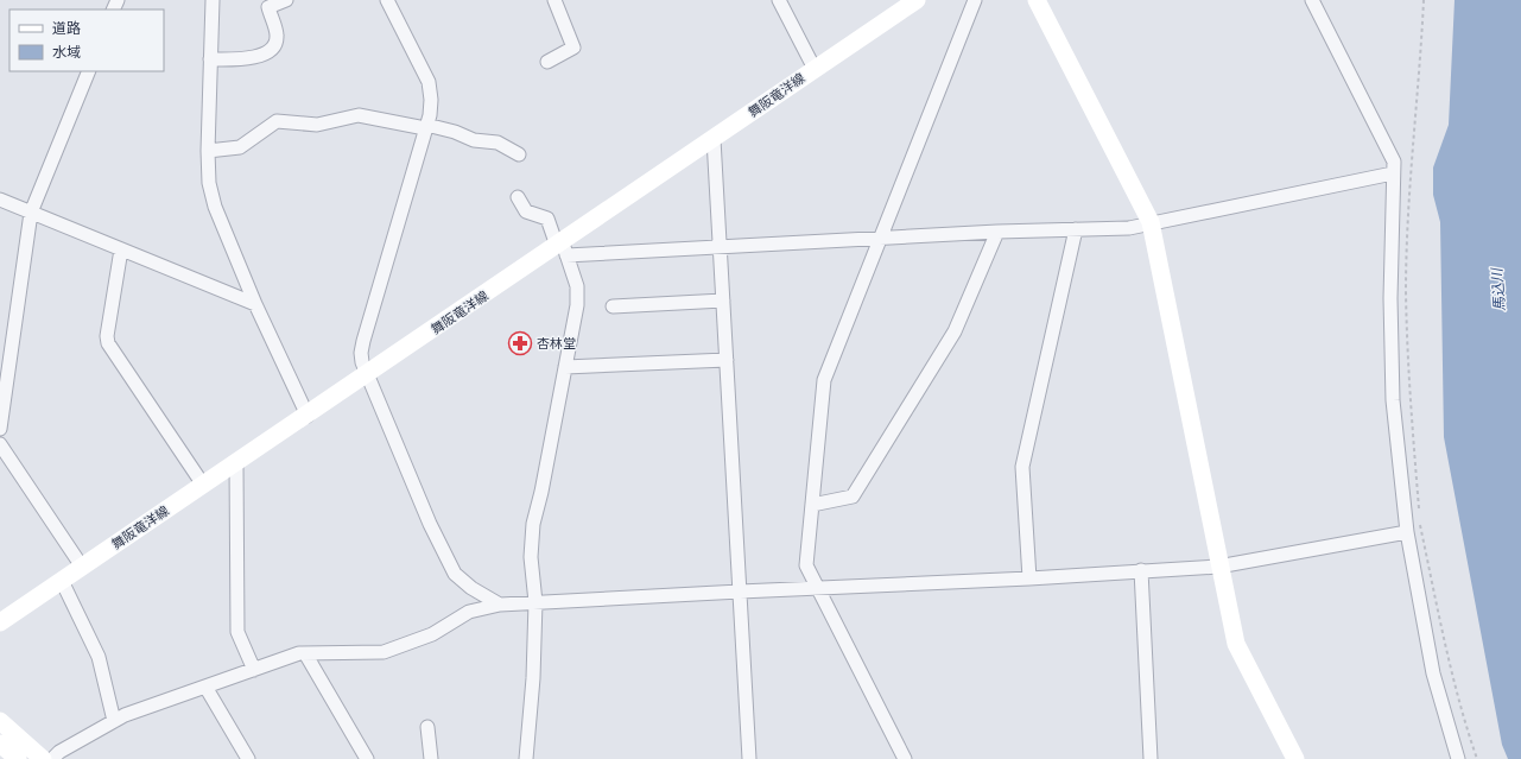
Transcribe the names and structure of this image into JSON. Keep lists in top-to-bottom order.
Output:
{
  "streets": {
    "main road": ["舞阪竜洋線"]
  },
  "water": ["馬込川"],
  "places": {
    "pharmacy": ["杏林堂"]
  },
  "legend": ["道路", "水域"]
}
